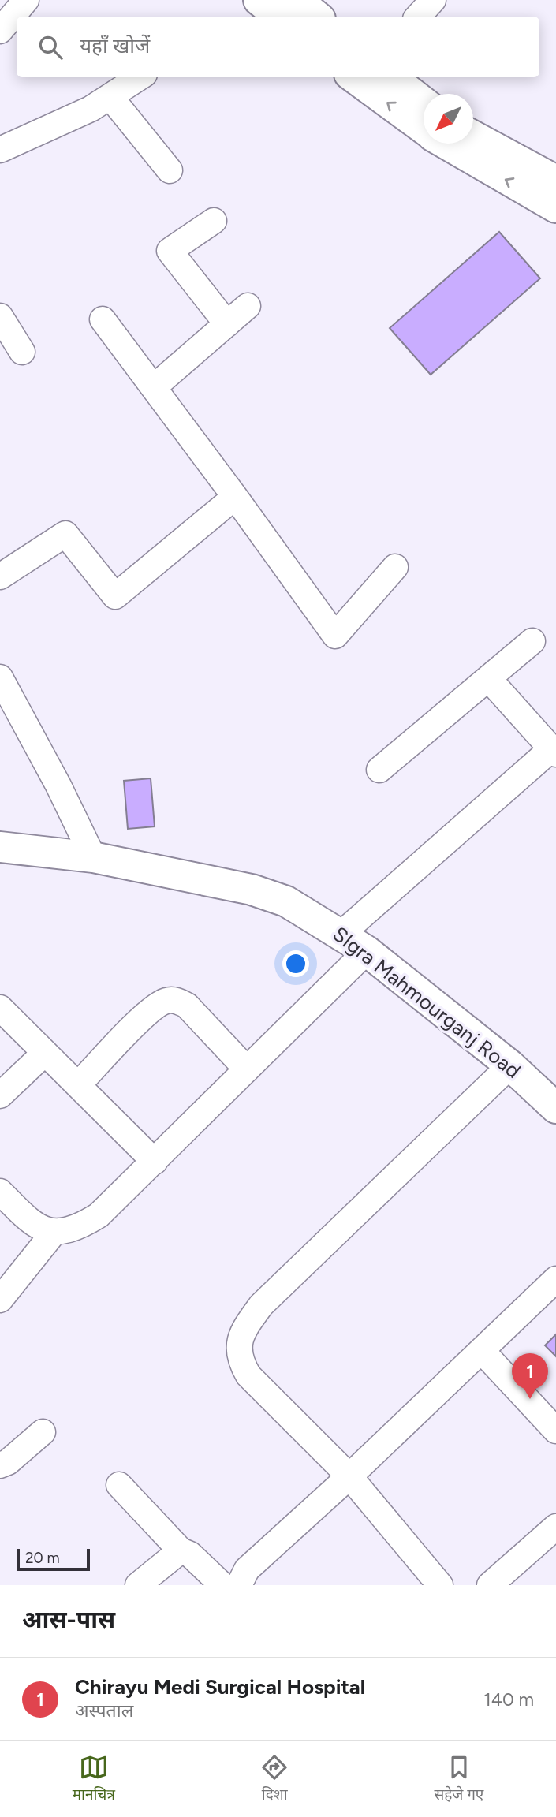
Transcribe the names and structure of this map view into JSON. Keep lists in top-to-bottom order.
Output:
{
  "streets": {
    "street": ["SIgra Mahmourganj Road"]
  },
  "scale_bar": "20 m",
  "north": "bottom left",
  "page": {
    "search": "यहाँ खोजें",
    "pins": "1",
    "scale": "20 m",
    "heading": "आस-पास",
    "list": [
      {
        "mark": "1",
        "name": "Chirayu Medi Surgical Hospital",
        "note": "अस्पताल",
        "value": "140 m"
      }
    ],
    "nav": ["मानचित्र", "दिशा", "सहेजे गए"]
  }
}
